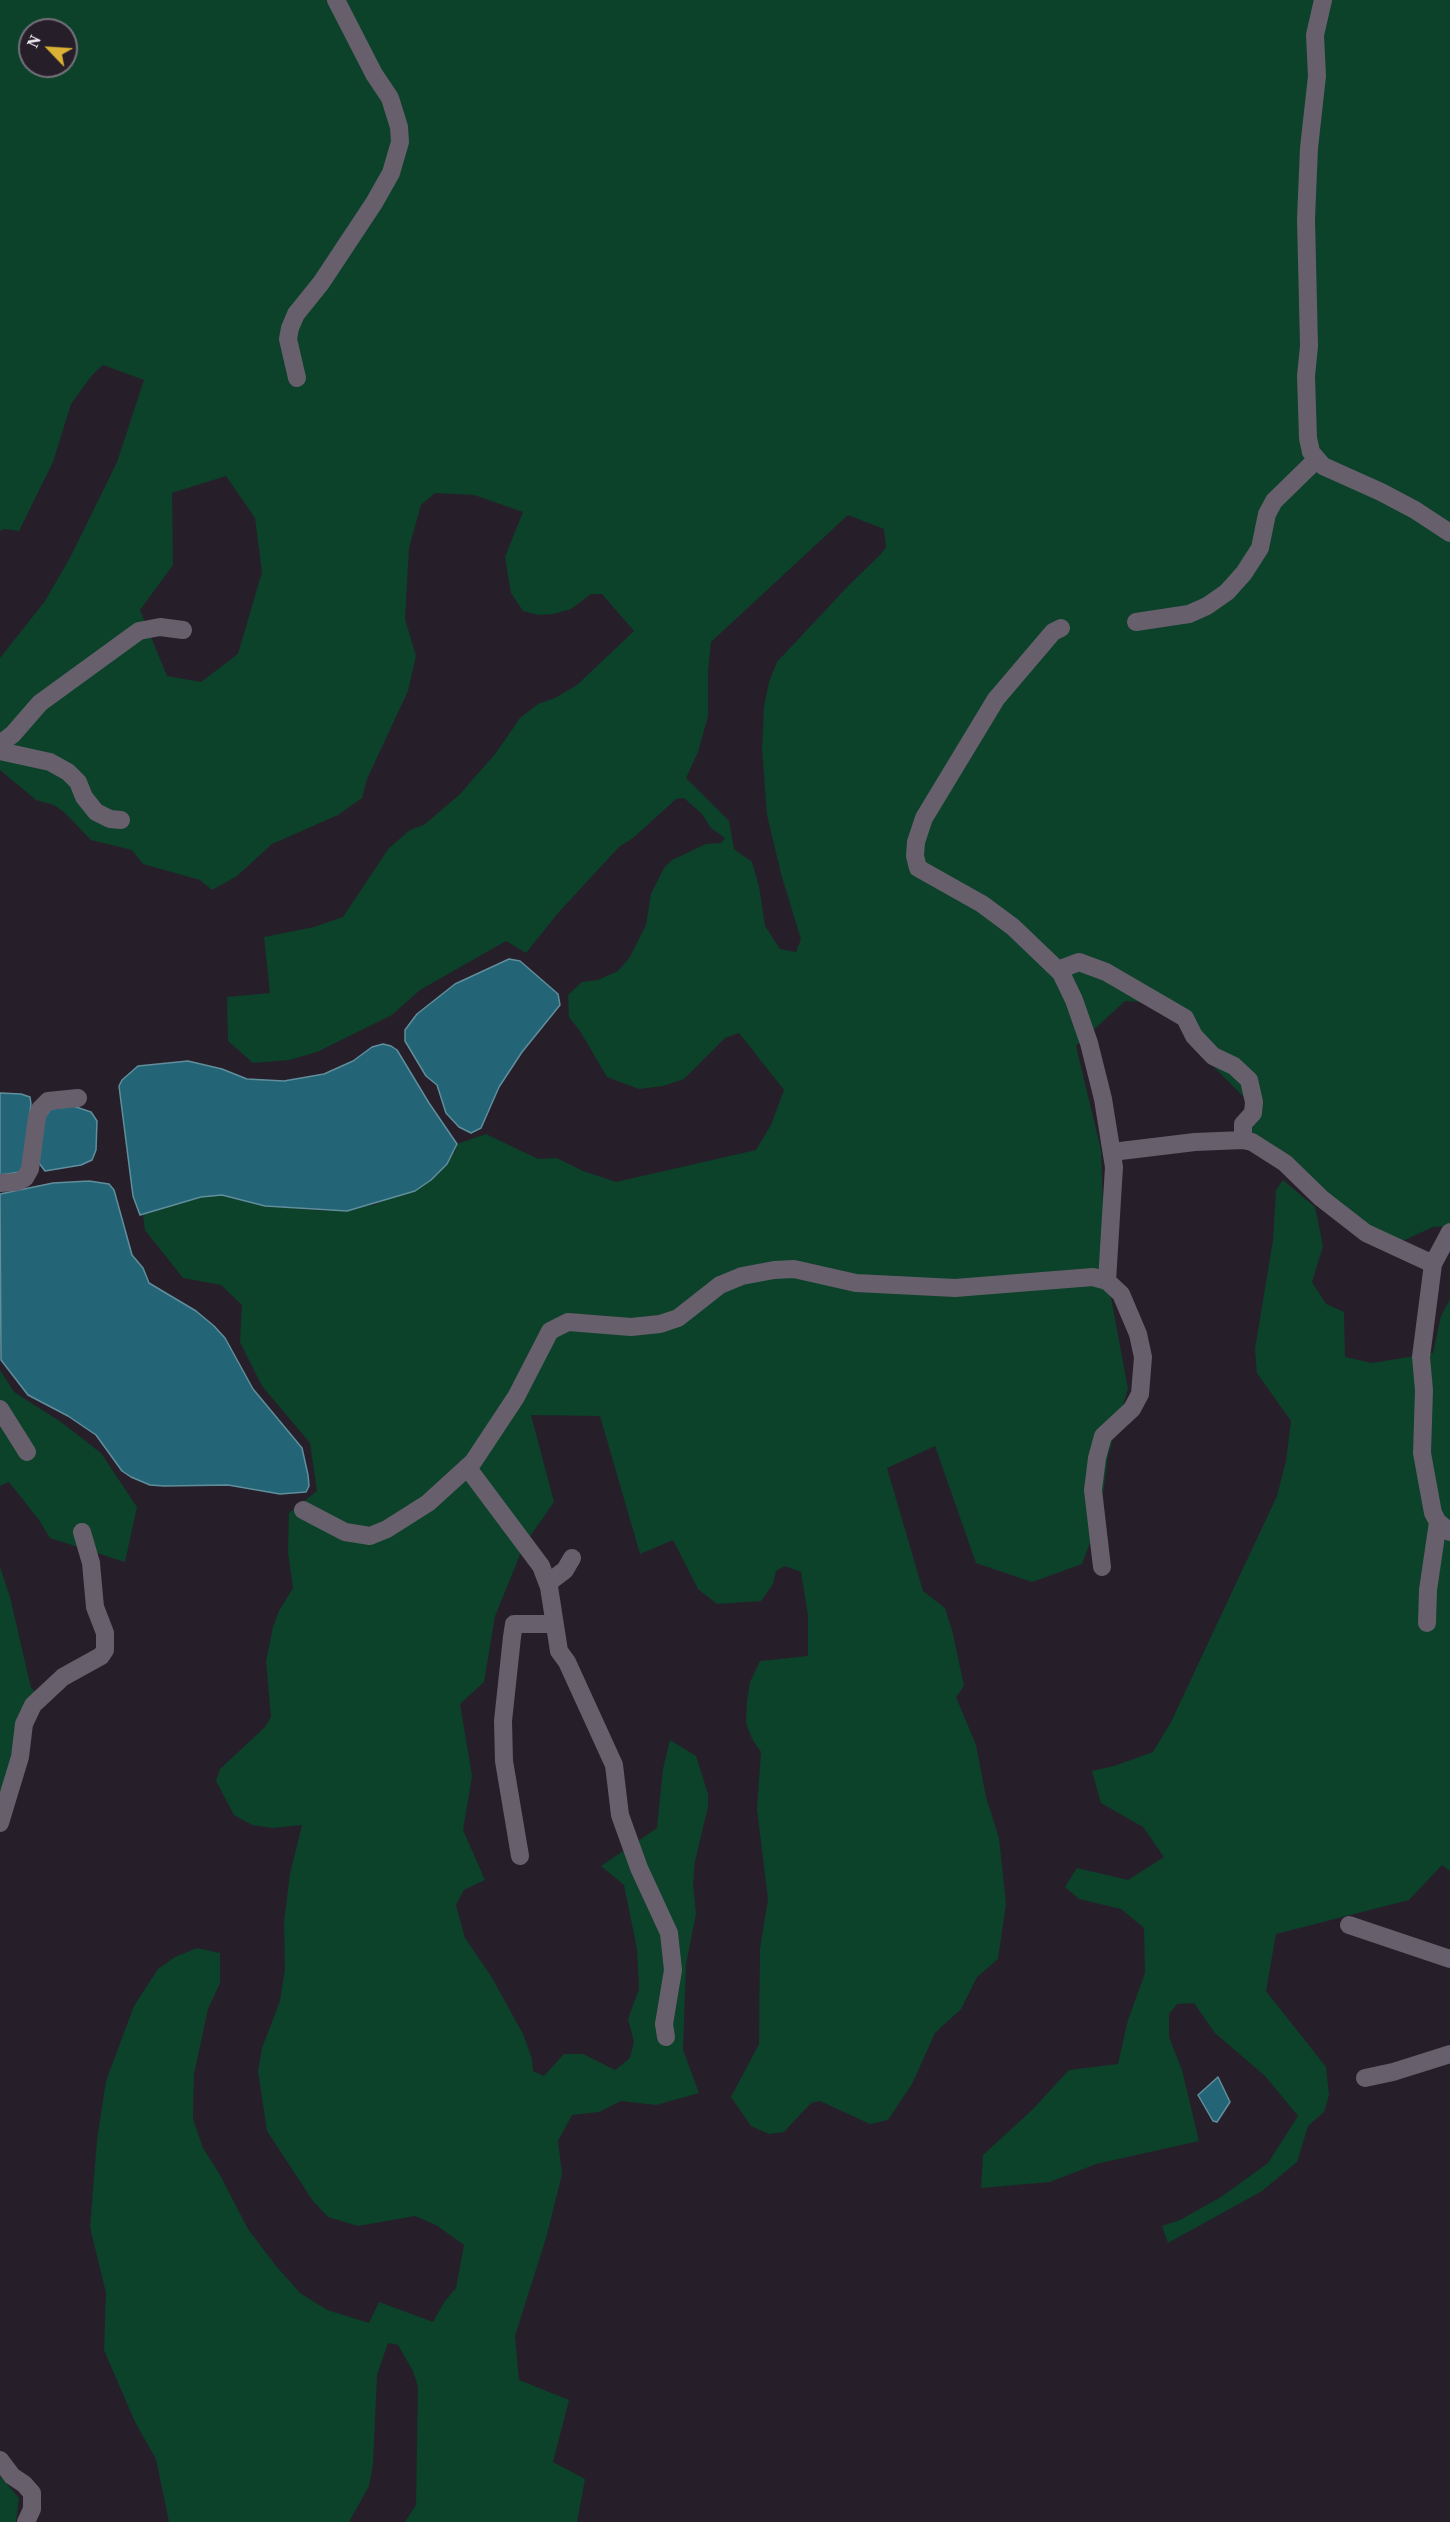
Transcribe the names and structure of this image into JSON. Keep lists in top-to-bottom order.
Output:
{
  "north": "top left"
}
